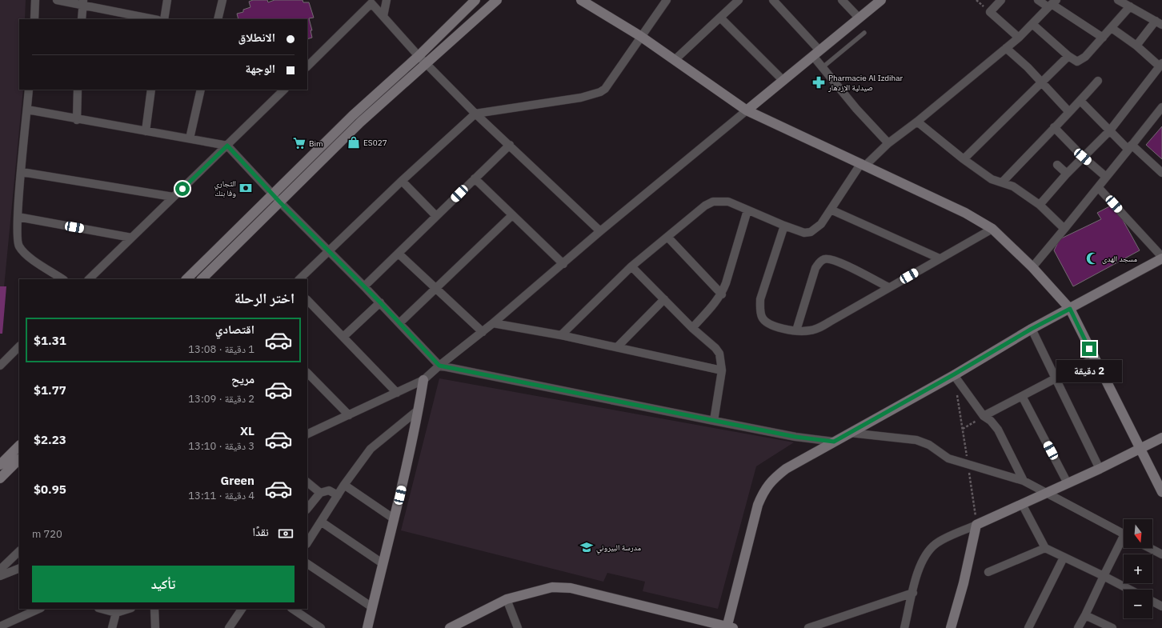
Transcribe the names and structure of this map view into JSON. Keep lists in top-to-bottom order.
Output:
{
  "places": {
    "pharmacy": ["Pharmacie Al Izdihar صيدلية الإزدهار"],
    "shop": ["ES027"],
    "supermarket": ["Bim"],
    "bank": ["التجاري وفا بنك"],
    "mosque": ["مسجد الهدى"],
    "school or university": ["مدرسة البيروني"]
  },
  "north": "bottom",
  "page": {
    "banner": ["الانطلاق", "الوجهة"],
    "heading": "اختر الرحلة",
    "list": [
      {
        "name": "اقتصادي",
        "note": "1 دقيقة · 13:08",
        "value": "$1.31"
      },
      {
        "name": "مريح",
        "note": "2 دقيقة · 13:09",
        "value": "$1.77"
      },
      {
        "name": "XL",
        "note": "3 دقيقة · 13:10",
        "value": "$2.23"
      },
      {
        "name": "Green",
        "note": "4 دقيقة · 13:11",
        "value": "$0.95"
      }
    ],
    "bubble": "2 دقيقة",
    "pay": ["نقدًا", "720 m"],
    "map_buttons": ["+", "−"],
    "buttons": "تأكيد"
  }
}
